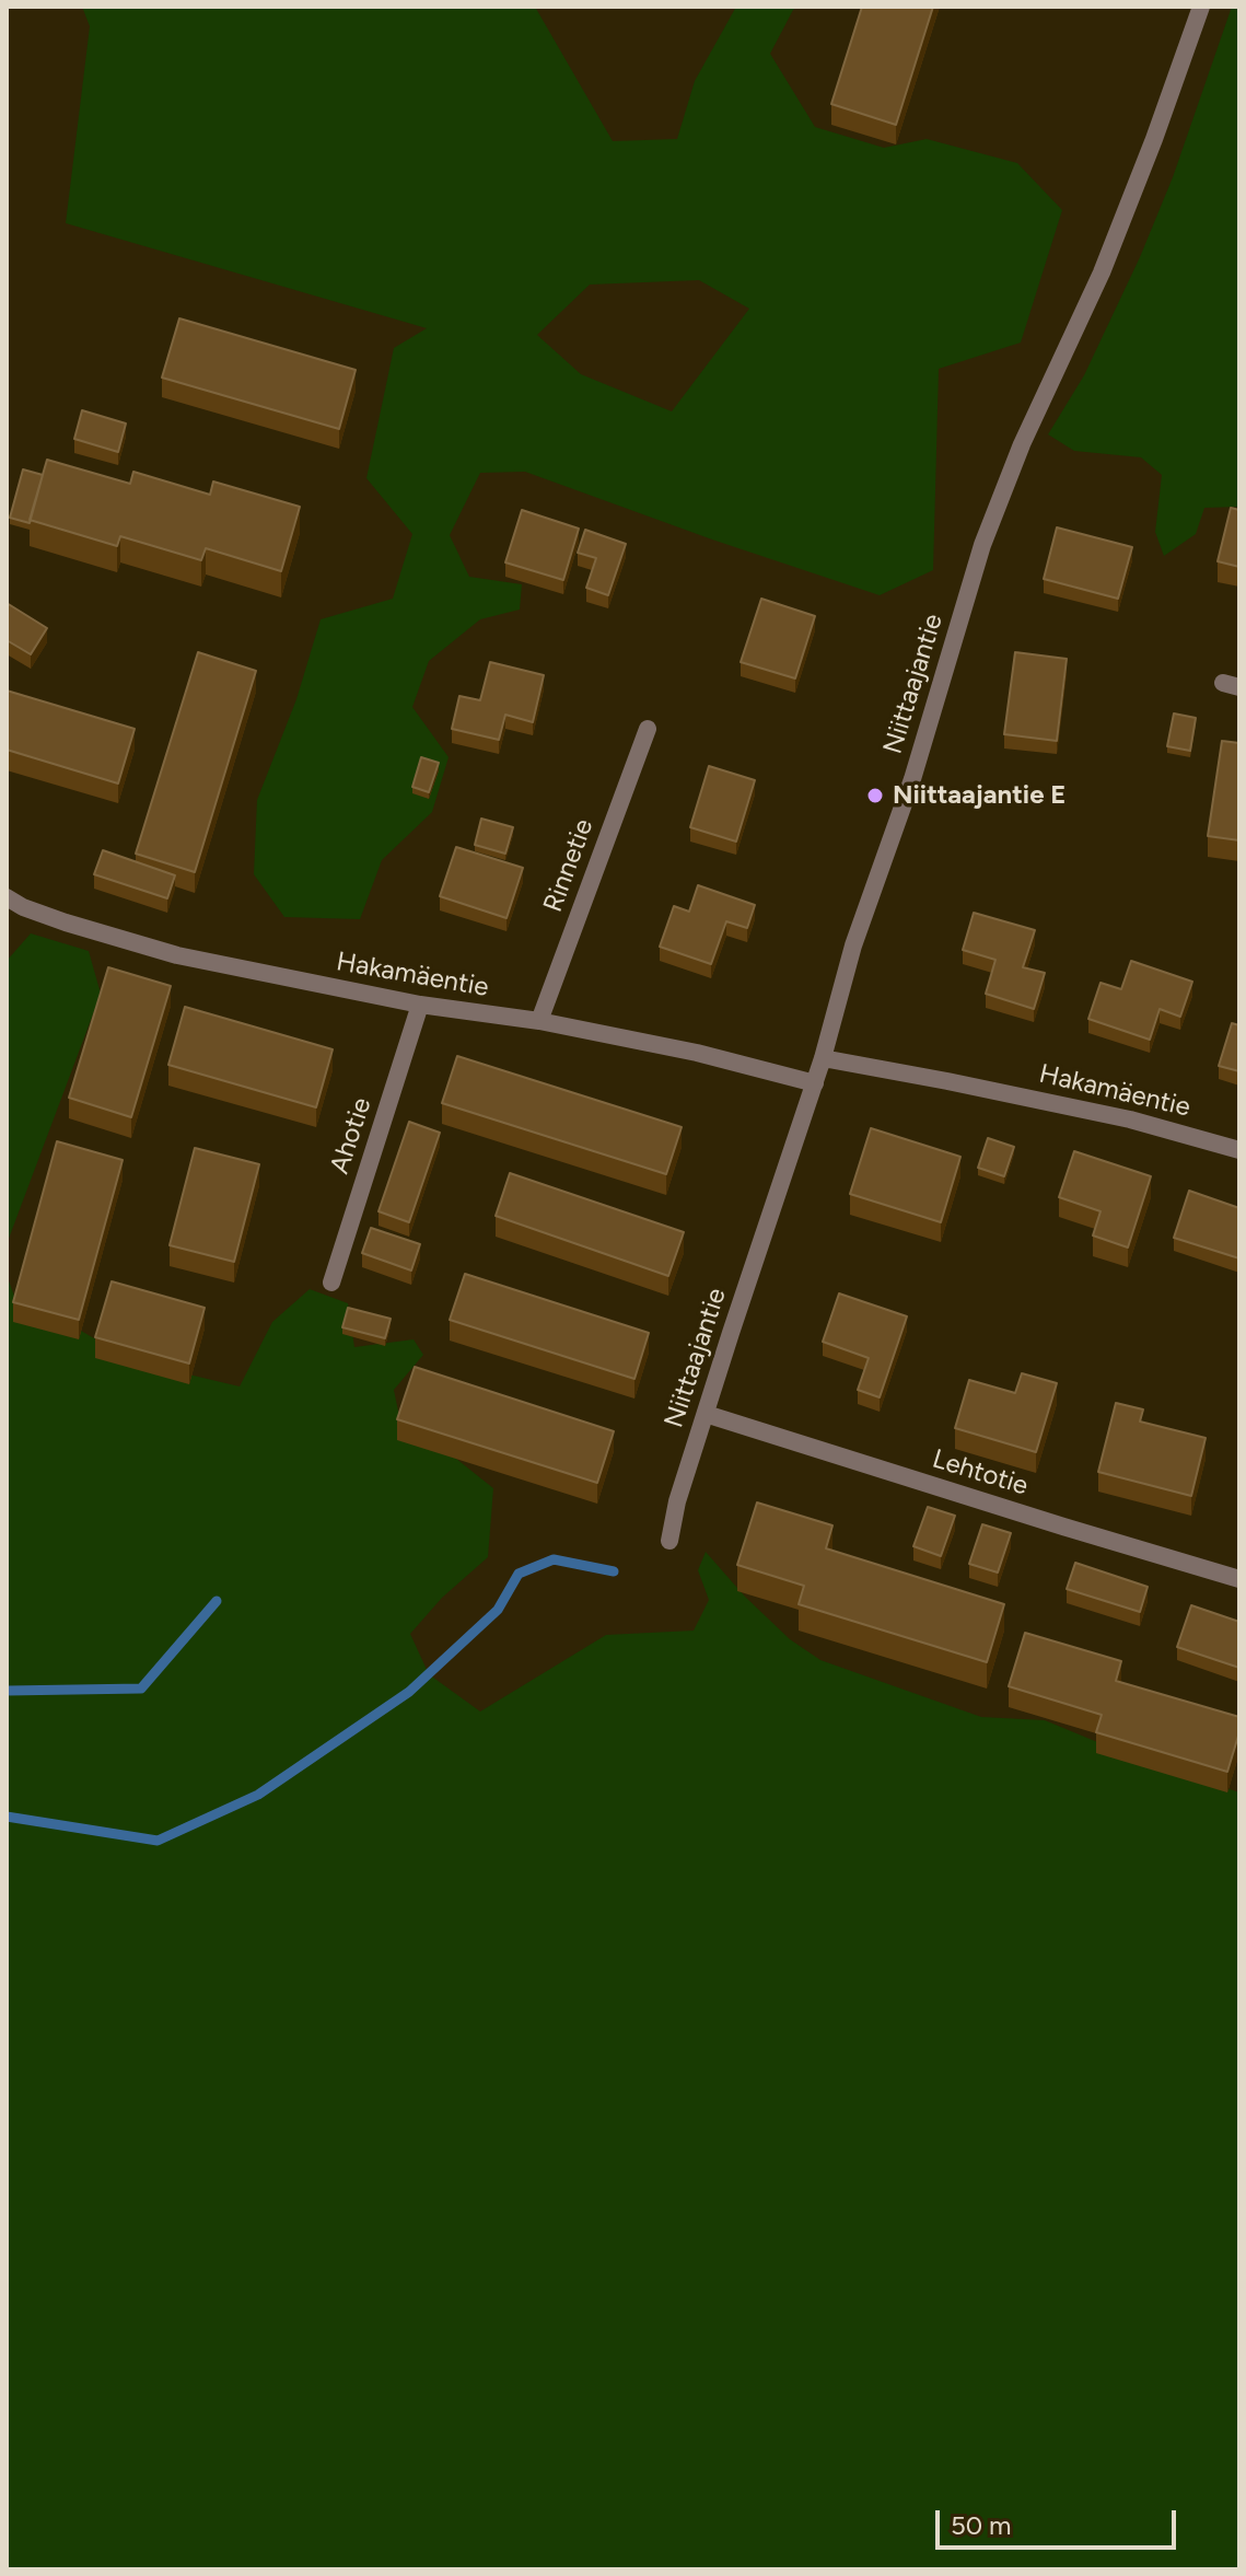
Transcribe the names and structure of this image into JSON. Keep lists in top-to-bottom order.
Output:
{
  "streets": {
    "street": [
      "Niittaajantie",
      "Rinnetie",
      "Hakamäentie",
      "Ahotie",
      "Lehtotie"
    ]
  },
  "crossings": [
    ["Niittaajantie", "Hakamäentie"],
    ["Niittaajantie", "Lehtotie"],
    ["Rinnetie", "Hakamäentie"],
    ["Hakamäentie", "Ahotie"]
  ],
  "places": ["Niittaajantie E"],
  "scale_bar": "50 m"
}
